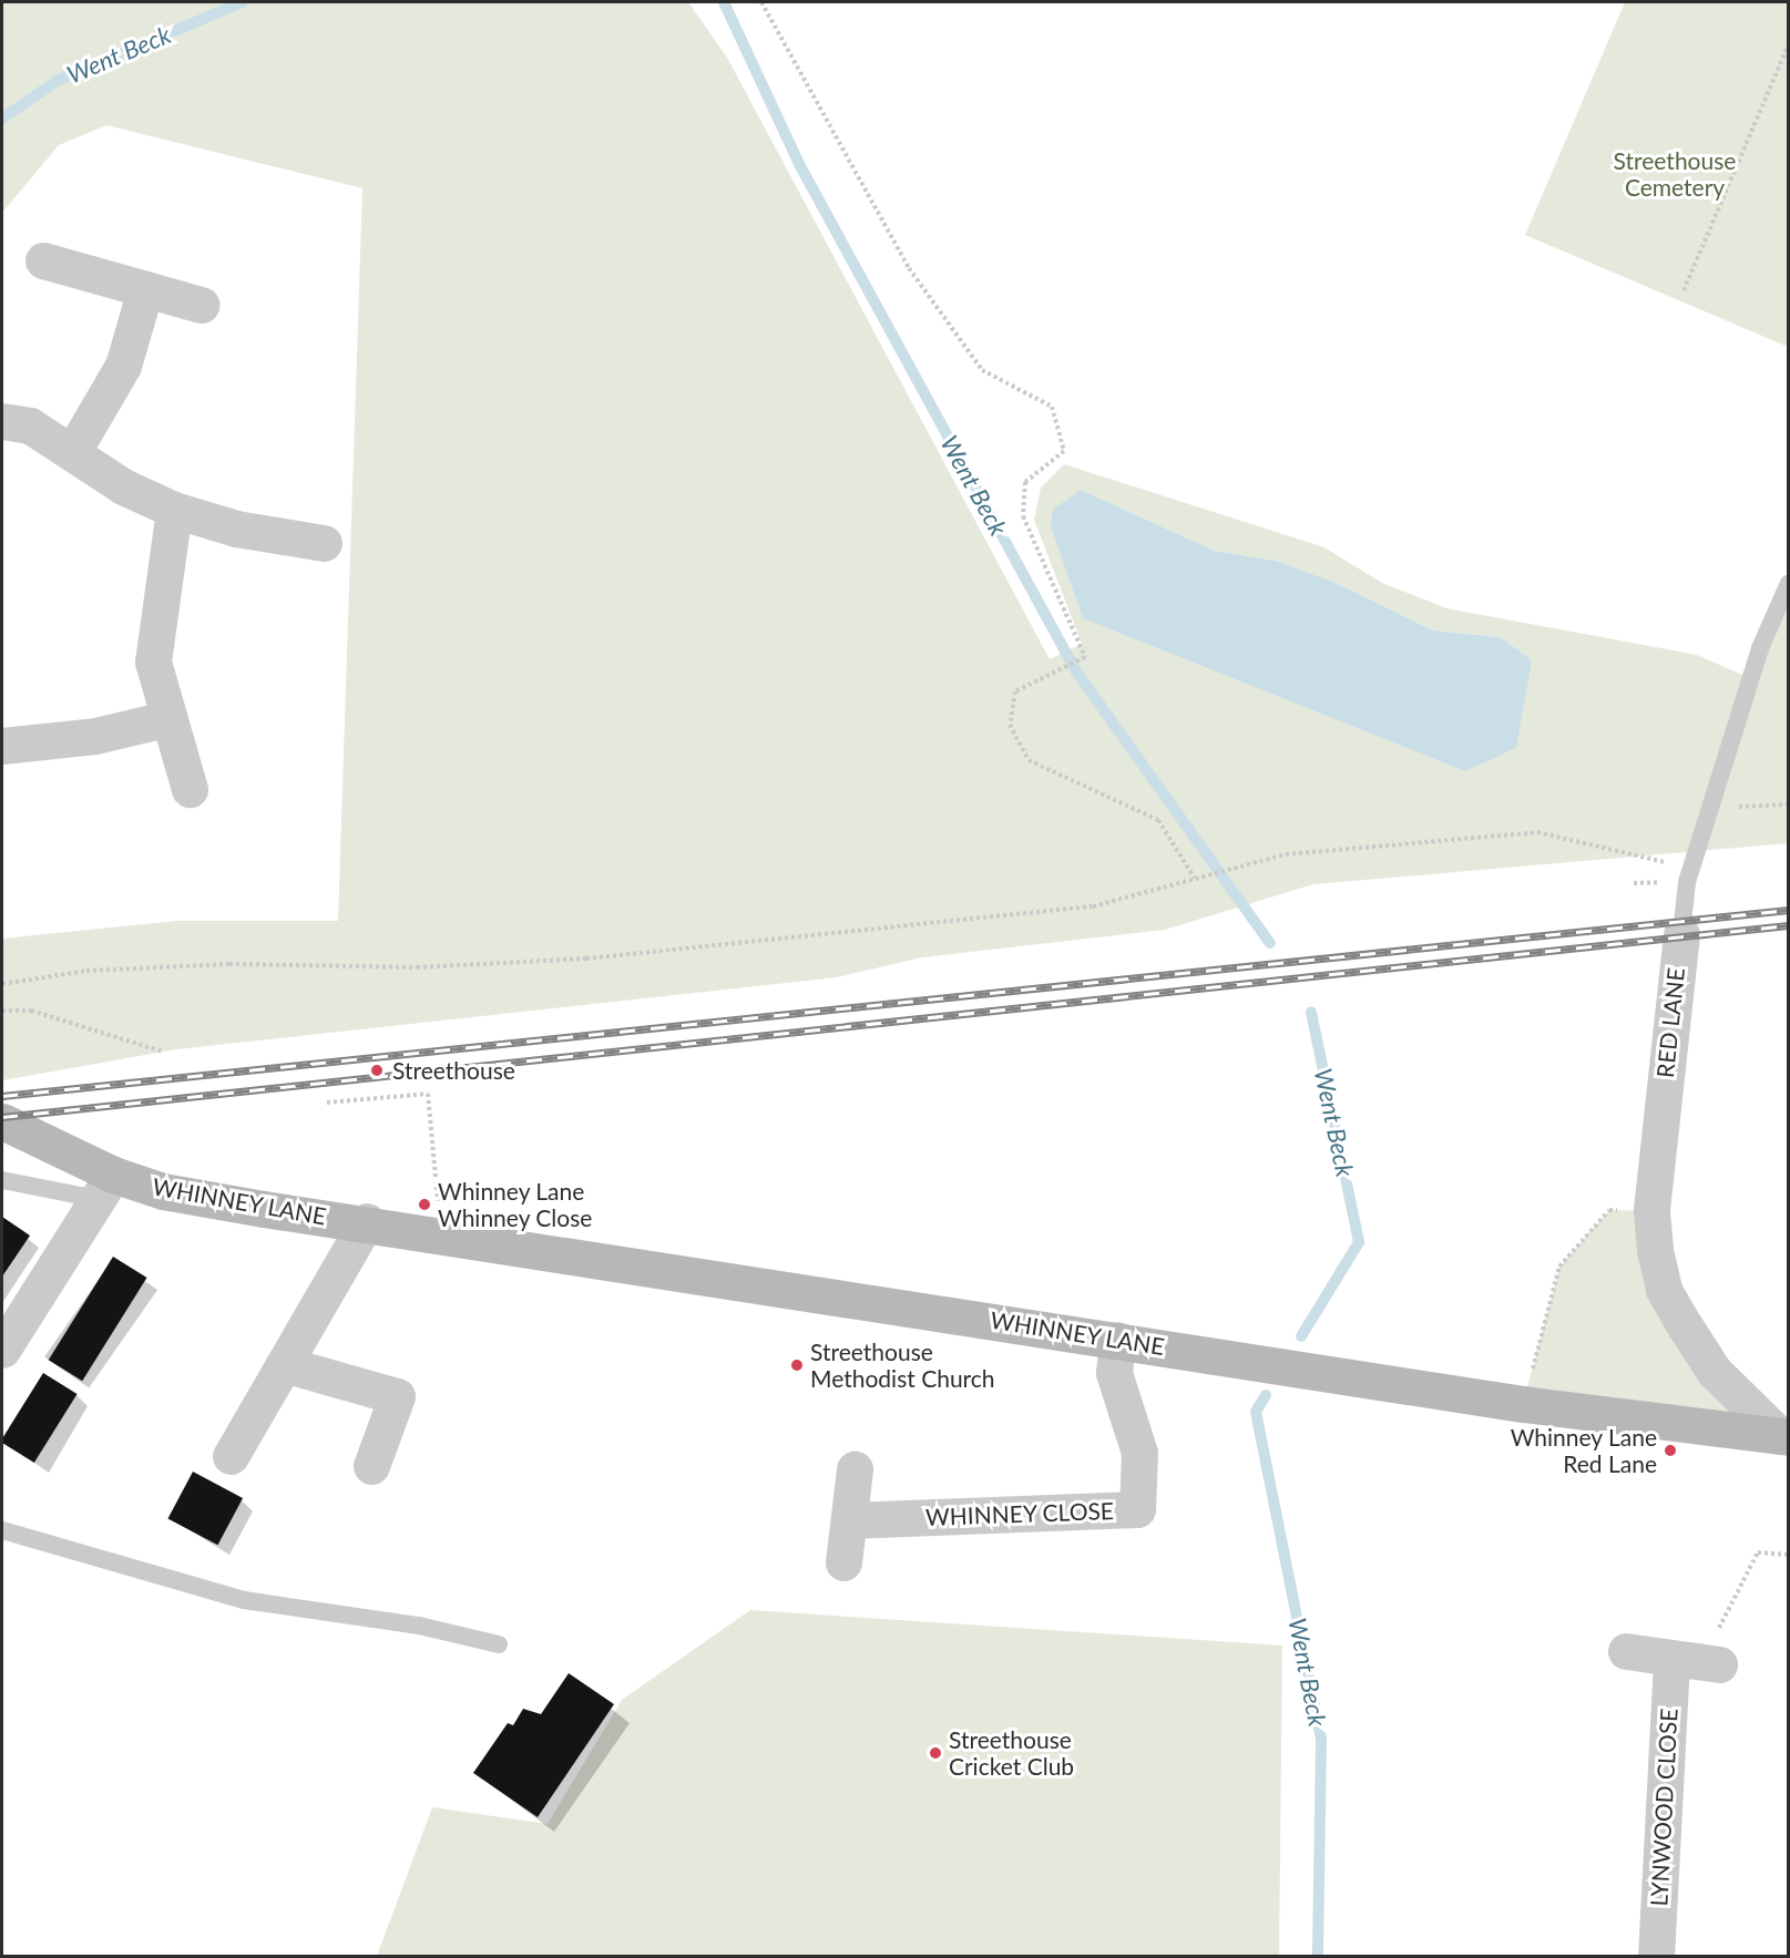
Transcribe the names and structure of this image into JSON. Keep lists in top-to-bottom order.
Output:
{
  "streets": {
    "street": [
      "RED LANE",
      "WHINNEY LANE",
      "WHINNEY CLOSE",
      "LYNWOOD CLOSE"
    ]
  },
  "crossings": [
    ["RED LANE", "WHINNEY LANE"],
    ["WHINNEY LANE", "WHINNEY CLOSE"]
  ],
  "water": ["Went Beck"],
  "parks": ["Streethouse Cemetery"],
  "places": [
    "Streethouse",
    "Whinney Lane Whinney Close",
    "Streethouse Methodist Church",
    "Whinney Lane Red Lane",
    "Streethouse Cricket Club"
  ]
}
